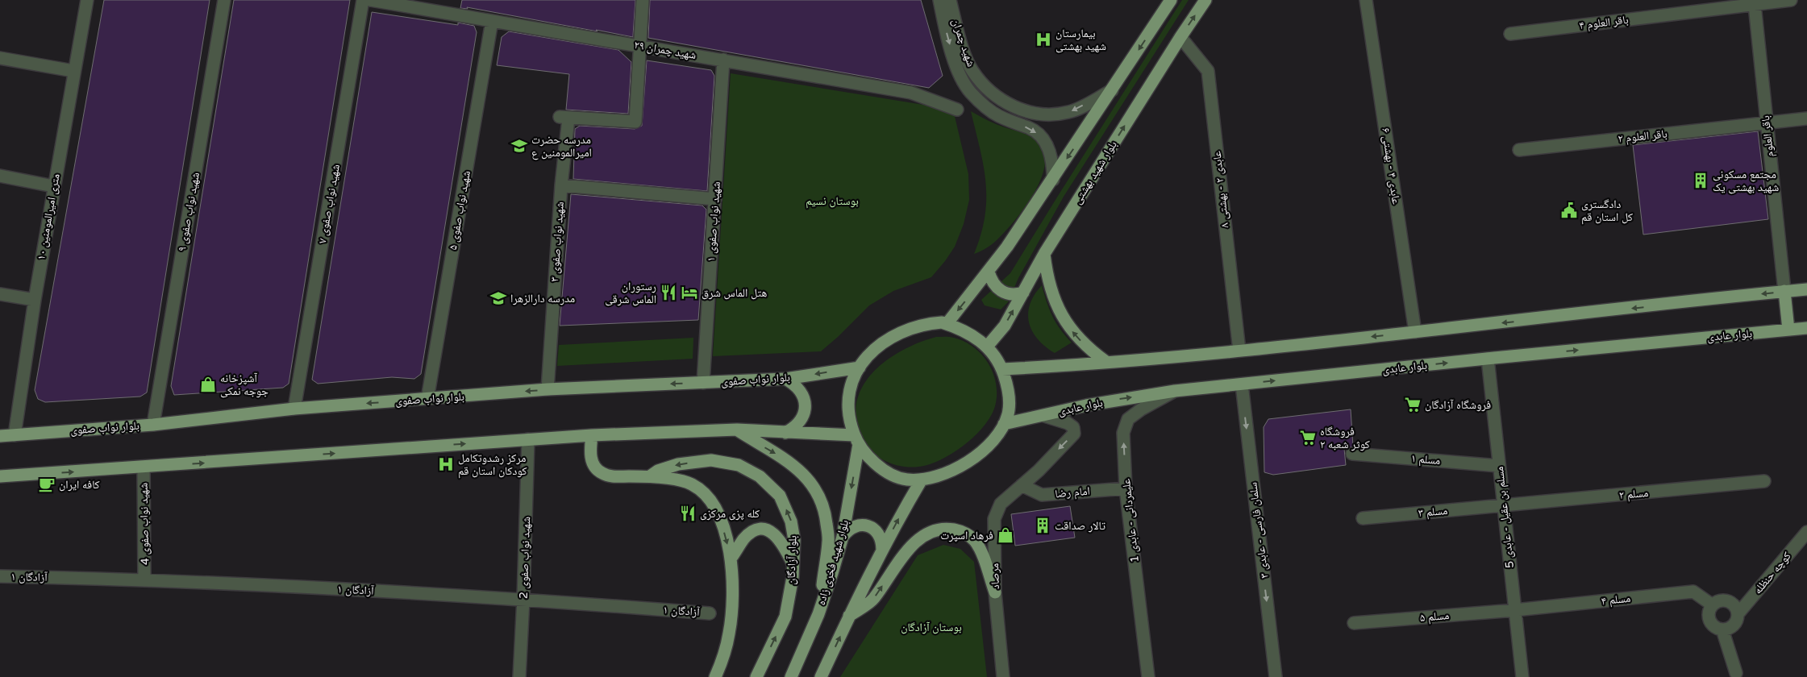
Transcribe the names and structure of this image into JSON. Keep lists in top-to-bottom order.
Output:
{
  "streets": {
    "main road": [
      "بلوار شهید بهشتی",
      "بلوار عابدی",
      "بلوار نواب صفوی",
      "بلوار آزادگان",
      "بلوار شهید فخری زاده"
    ],
    "street": [
      "باقر العلوم ۴",
      "شهید چمران",
      "شهید چمران ۲۹",
      "باقر العلوم ۲",
      "باقر العلوم",
      "عابدی ۴ - بهشتی ۶",
      "عابدی ۲ - بهشتی ۸",
      "شهید نواب صفوی ۷",
      "شهید نواب صفوی ۵",
      "شهید نواب صفوی ۹",
      "۱۰ متری امیرالمومنین",
      "شهید نواب صفوی ۱",
      "شهید نواب صفوی ۳",
      "مسلم ۱",
      "امام رضا",
      "مسلم ۲",
      "مسلم ۳",
      "مسلم بن عقیل - عابدی 5",
      "علیمردانی - عابدی 1",
      "شهید نواب صفوی 4",
      "سلمان فارسی - عابدی ۳",
      "شهید نواب صفوی 2",
      "کوچه حنظله",
      "مرصاد",
      "آزادگان ۱",
      "مسلم ۴",
      "مسلم ۵"
    ]
  },
  "crossings": [
    ["باقر العلوم ۴", "باقر العلوم"],
    ["شهید چمران ۲۹", "شهید نواب صفوی ۵"],
    ["شهید چمران ۲۹", "شهید نواب صفوی ۱"],
    ["شهید چمران ۲۹", "شهید نواب صفوی ۳"],
    ["باقر العلوم ۲", "باقر العلوم"],
    ["بلوار شهید بهشتی", "عابدی ۲ - بهشتی ۸"],
    ["شهید نواب صفوی ۷", "بلوار نواب صفوی"],
    ["شهید نواب صفوی ۵", "بلوار نواب صفوی"],
    ["شهید نواب صفوی ۹", "بلوار نواب صفوی"],
    ["۱۰ متری امیرالمومنین", "بلوار نواب صفوی"],
    ["شهید نواب صفوی ۱", "بلوار نواب صفوی"],
    ["شهید نواب صفوی ۳", "بلوار نواب صفوی"],
    ["بلوار عابدی", "مسلم بن عقیل - عابدی 5"],
    ["بلوار عابدی", "علیمردانی - عابدی 1"],
    ["بلوار عابدی", "سلمان فارسی - عابدی ۳"],
    ["بلوار عابدی", "مرصاد"],
    ["مسلم ۱", "مسلم بن عقیل - عابدی 5"],
    ["امام رضا", "علیمردانی - عابدی 1"],
    ["امام رضا", "مرصاد"],
    ["مسلم ۲", "مسلم ۳"],
    ["مسلم ۲", "مسلم بن عقیل - عابدی 5"],
    ["مسلم ۳", "مسلم بن عقیل - عابدی 5"],
    ["مسلم بن عقیل - عابدی 5", "مسلم ۴"],
    ["مسلم بن عقیل - عابدی 5", "مسلم ۵"],
    ["شهید نواب صفوی 4", "آزادگان ۱"],
    ["شهید نواب صفوی 2", "آزادگان ۱"],
    ["کوچه حنظله", "مسلم ۴"],
    ["مسلم ۴", "مسلم ۵"]
  ],
  "one_way": ["سلمان فارسی - عابدی ۳"],
  "parks": ["بوستان نسیم", "بوستان آزادگان"],
  "places": {
    "hospital": ["بیمارستان شهید بهشتی", "مرکز رشدوتکامل کودکان استان قم"],
    "school or university": ["مدرسه حضرت امیرالمومنین ع", "مدرسه دارالزهرا"],
    "building": ["مجتمع مسکونی شهید بهشتی یک", "تالار صداقت"],
    "public building": ["دادگستری کل استان قم"],
    "restaurant": ["رستوران الماس شرقی", "کله پزی مرکزی"],
    "hotel": ["هتل الماس شرق"],
    "shop": ["آشپزخانه جوجه نمکی", "فرهاد اسپرت"],
    "supermarket": ["فروشگاه آزادگان", "فروشگاه کوثر شعبه ۲"],
    "cafe": ["کافه ایران"]
  }
}
